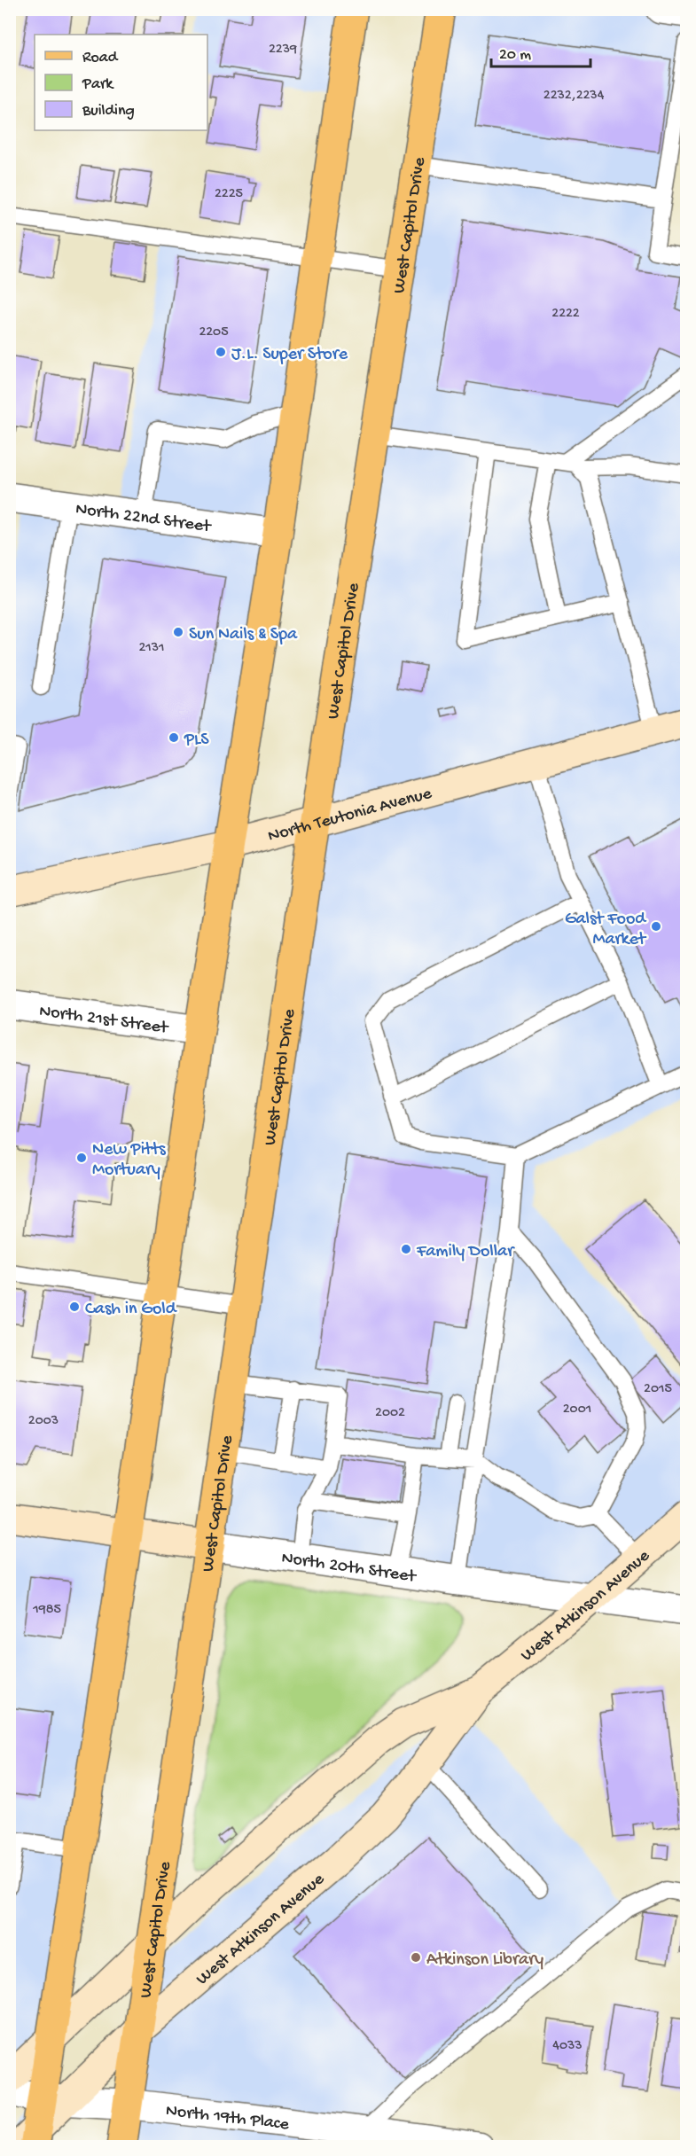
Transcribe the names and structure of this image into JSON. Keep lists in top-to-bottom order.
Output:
{
  "streets": {
    "main road": ["West Capitol Drive"],
    "street": [
      "North 22nd Street",
      "North Teutonia Avenue",
      "North 21st Street",
      "North 20th Street",
      "West Atkinson Avenue",
      "North 19th Place"
    ]
  },
  "crossings": [
    ["West Capitol Drive", "North Teutonia Avenue"],
    ["West Capitol Drive", "North 20th Street"],
    ["West Capitol Drive", "West Atkinson Avenue"],
    ["West Capitol Drive", "North 19th Place"],
    ["North 20th Street", "West Atkinson Avenue"],
    ["West Atkinson Avenue", "North 19th Place"]
  ],
  "places": [
    "J.L. Super Store",
    "Sun Nails & Spa",
    "PLS",
    "Galst Food Market",
    "New Pitts Mortuary",
    "Family Dollar",
    "Cash in Gold",
    "Atkinson Library"
  ],
  "house_numbers": [
    "2239",
    "2232,2234",
    "2225",
    "2222",
    "2205",
    "2131",
    "2015",
    "2001",
    "2002",
    "2003",
    "1985",
    "4033"
  ],
  "legend": ["Road", "Park", "Building"],
  "scale_bar": "20 m"
}
